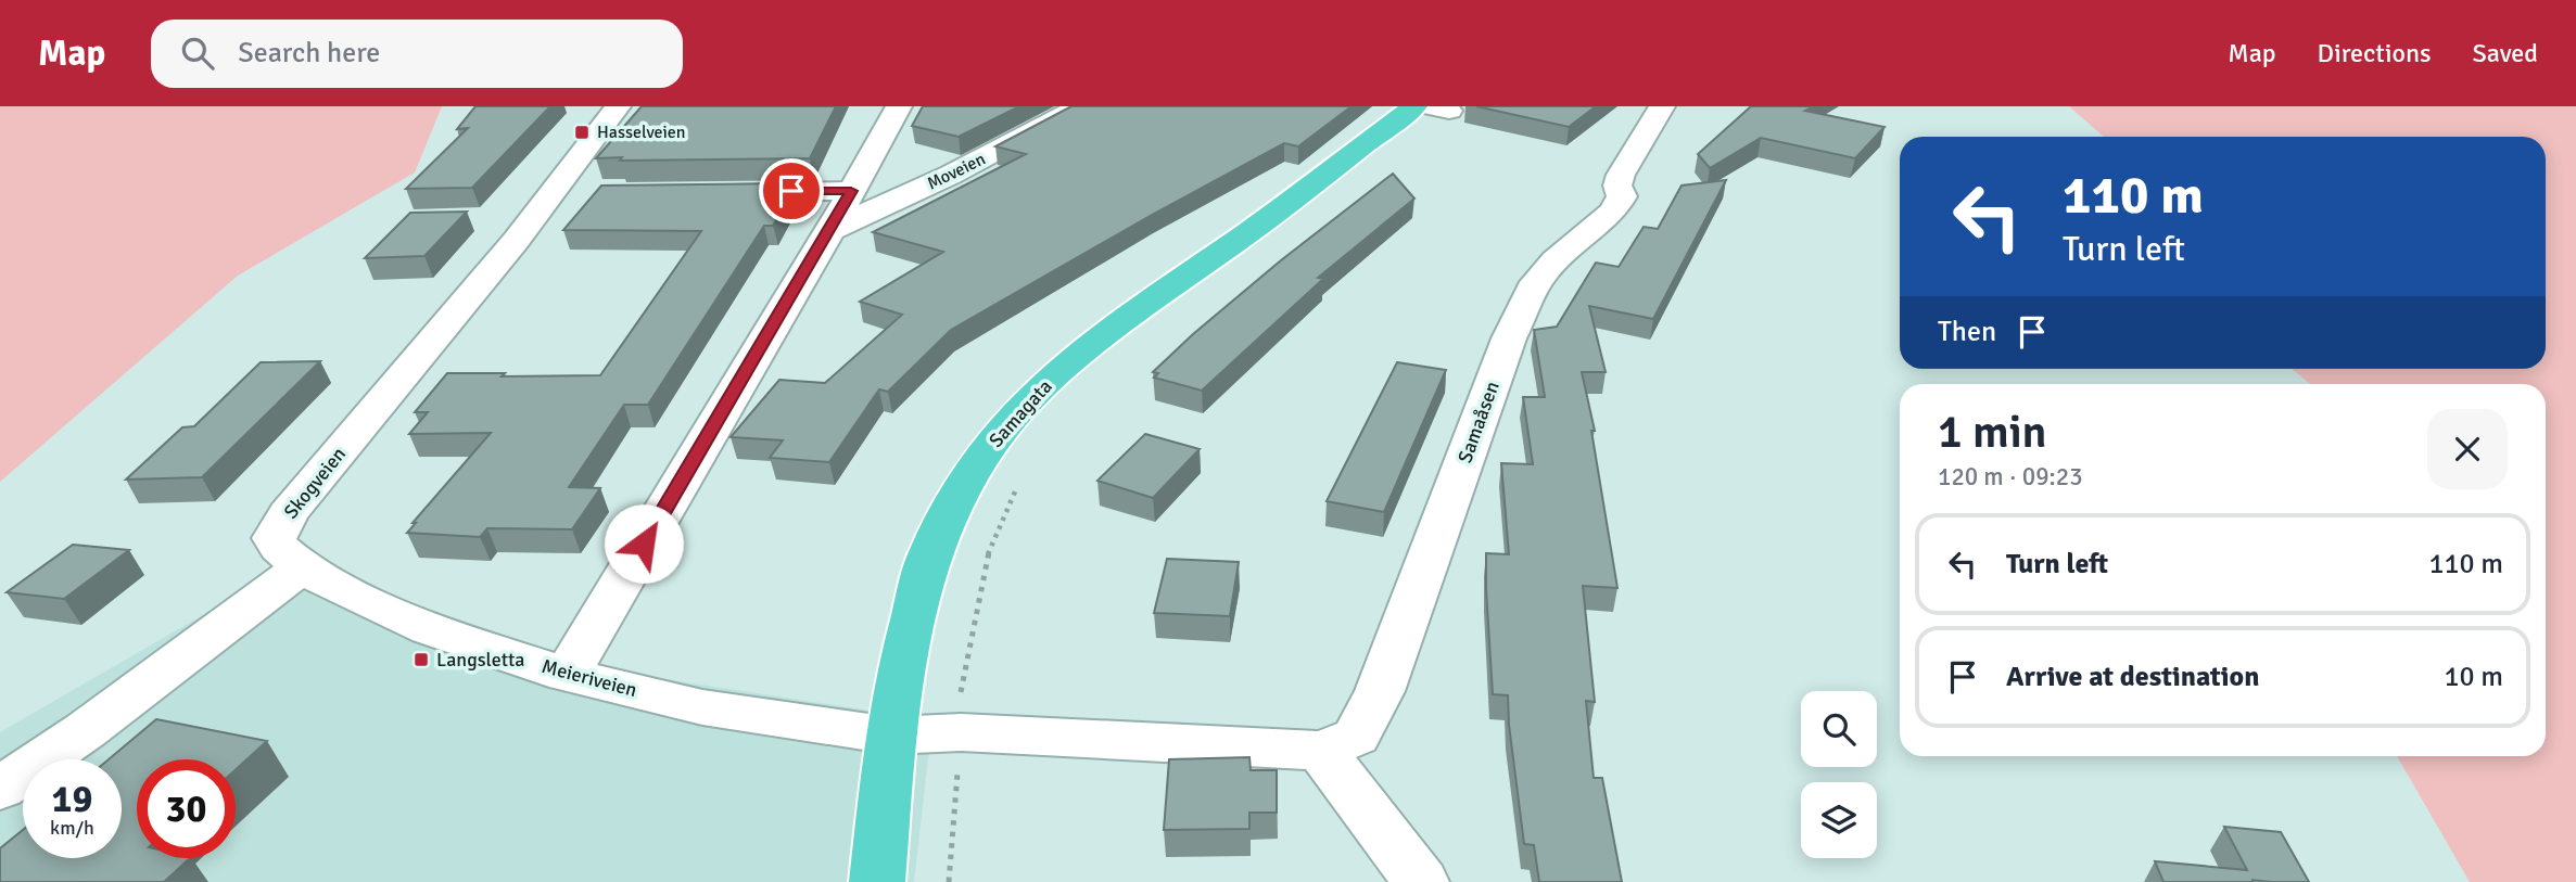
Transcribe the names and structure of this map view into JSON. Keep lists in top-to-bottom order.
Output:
{
  "streets": {
    "highway": ["Samagata"],
    "street": [
      "Moveien",
      "Samaåsen",
      "Skogveien",
      "Meieriveien"
    ]
  },
  "crossings": [
    ["Samagata", "Samaåsen"],
    ["Samagata", "Meieriveien"],
    ["Samaåsen", "Meieriveien"],
    ["Skogveien", "Meieriveien"]
  ],
  "places": {
    "transit": ["Hasselveien", "Langsletta"]
  },
  "page": {
    "header": "Map",
    "search": "Search here",
    "nav": ["Map", "Directions", "Saved"],
    "turn": ["110 m", "Turn left"],
    "then": "Then",
    "heading": ["1 min", "120 m · 09:23"],
    "list": [
      {
        "name": "Turn left",
        "value": "110 m"
      },
      {
        "name": "Arrive at destination",
        "value": "10 m"
      }
    ],
    "speed": "19 km/h",
    "limit": "30"
  }
}
